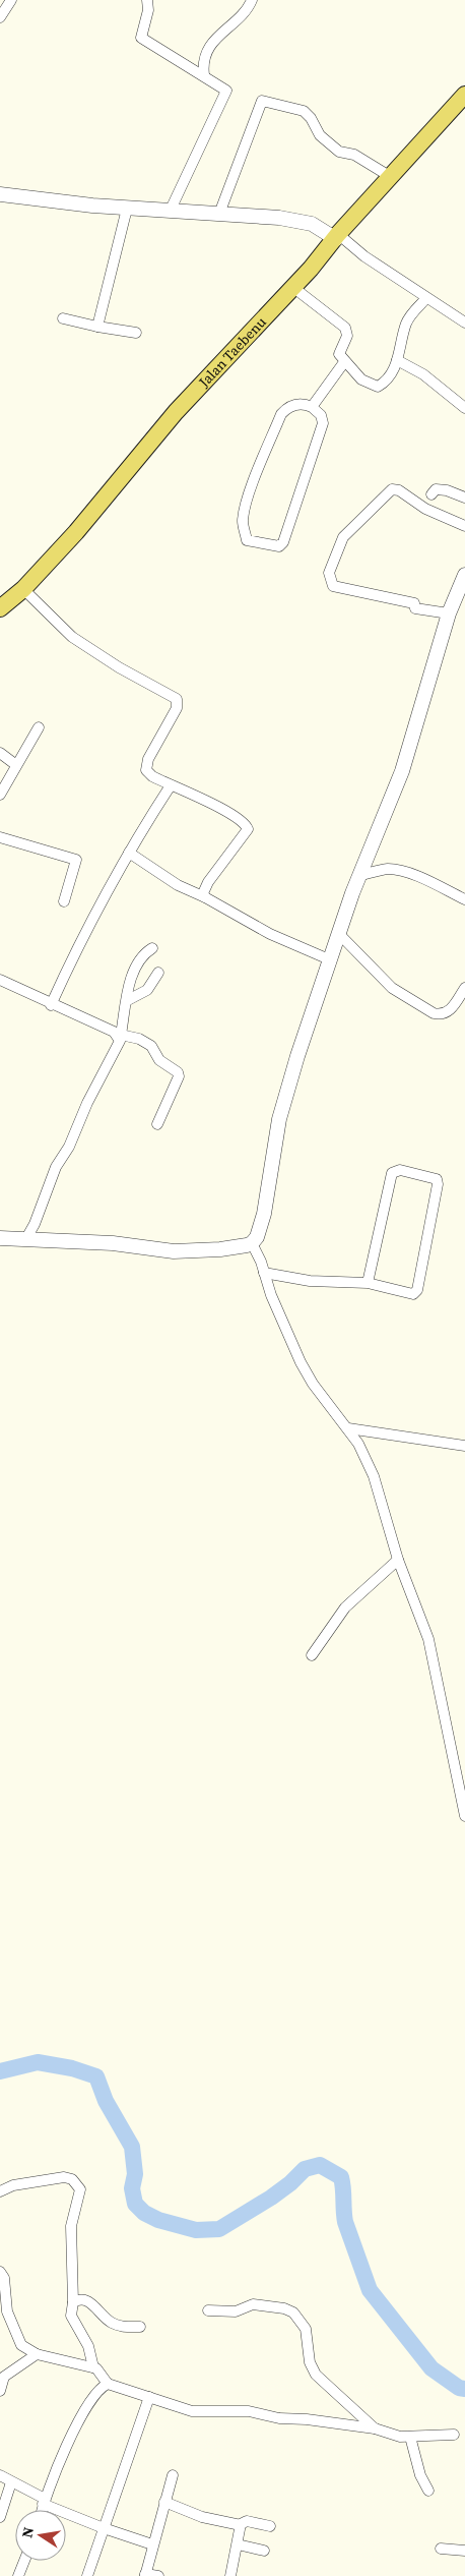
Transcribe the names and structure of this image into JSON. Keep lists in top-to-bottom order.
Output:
{
  "streets": {
    "main road": ["Jalan Taebenu"]
  },
  "north": "left"
}
